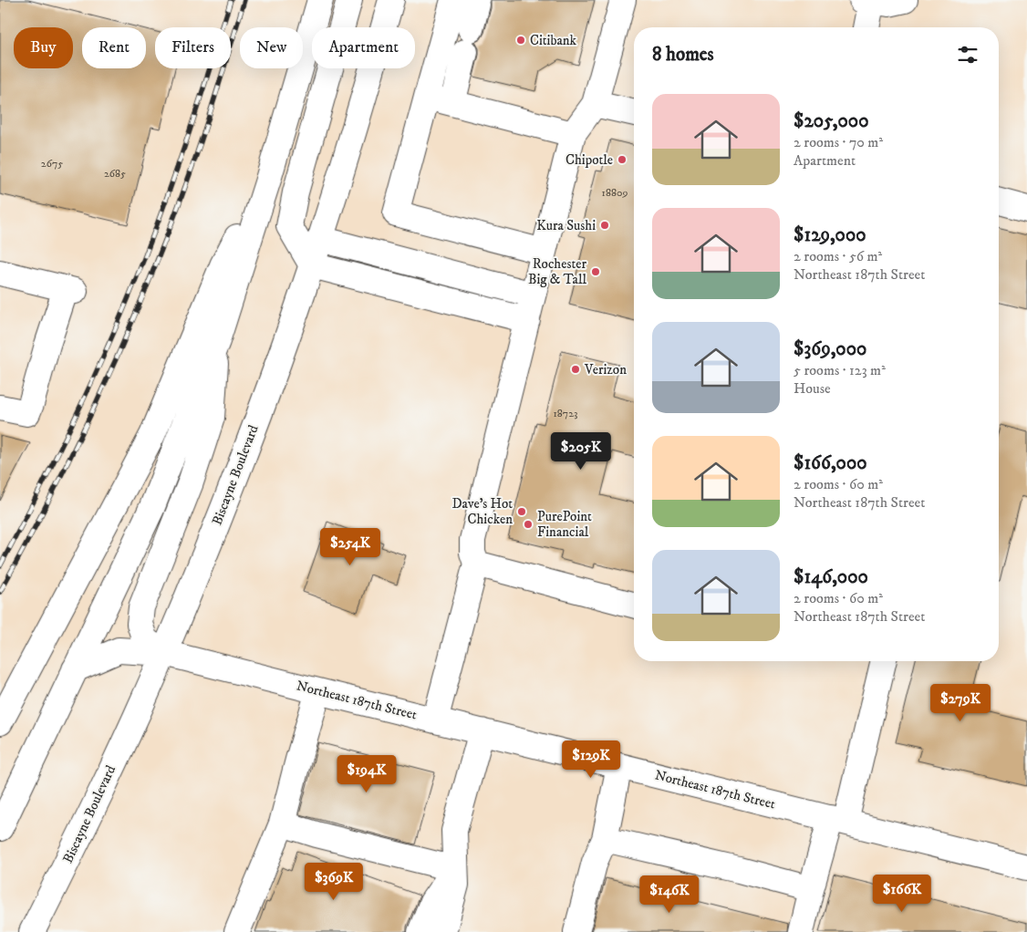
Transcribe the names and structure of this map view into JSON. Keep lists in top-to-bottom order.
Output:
{
  "streets": {
    "main road": ["Biscayne Boulevard", "Northeast 187th Street"]
  },
  "crossings": [
    ["Biscayne Boulevard", "Northeast 187th Street"]
  ],
  "places": [
    "Citibank",
    "Chipotle",
    "Kura Sushi",
    "Rochester Big & Tall",
    "Verizon",
    "Dave's Hot Chicken",
    "PurePoint Financial"
  ],
  "house_numbers": [
    "2675",
    "2685",
    "18809",
    "18723"
  ],
  "page": {
    "chip": [
      "Buy",
      "Rent",
      "Filters",
      "New",
      "Apartment"
    ],
    "heading": "8 homes",
    "list": [
      {
        "name": "$205,000",
        "note": "2 rooms · 70 m² · Apartment"
      },
      {
        "name": "$129,000",
        "note": "2 rooms · 56 m² · Northeast 187th Street"
      },
      {
        "name": "$369,000",
        "note": "5 rooms · 123 m² · House"
      },
      {
        "name": "$166,000",
        "note": "2 rooms · 60 m² · Northeast 187th Street"
      },
      {
        "name": "$146,000",
        "note": "2 rooms · 60 m² · Northeast 187th Street"
      }
    ],
    "price": [
      "$205K",
      "$254K",
      "$279K",
      "$129K",
      "$194K",
      "$369K",
      "$166K",
      "$146K"
    ]
  }
}
